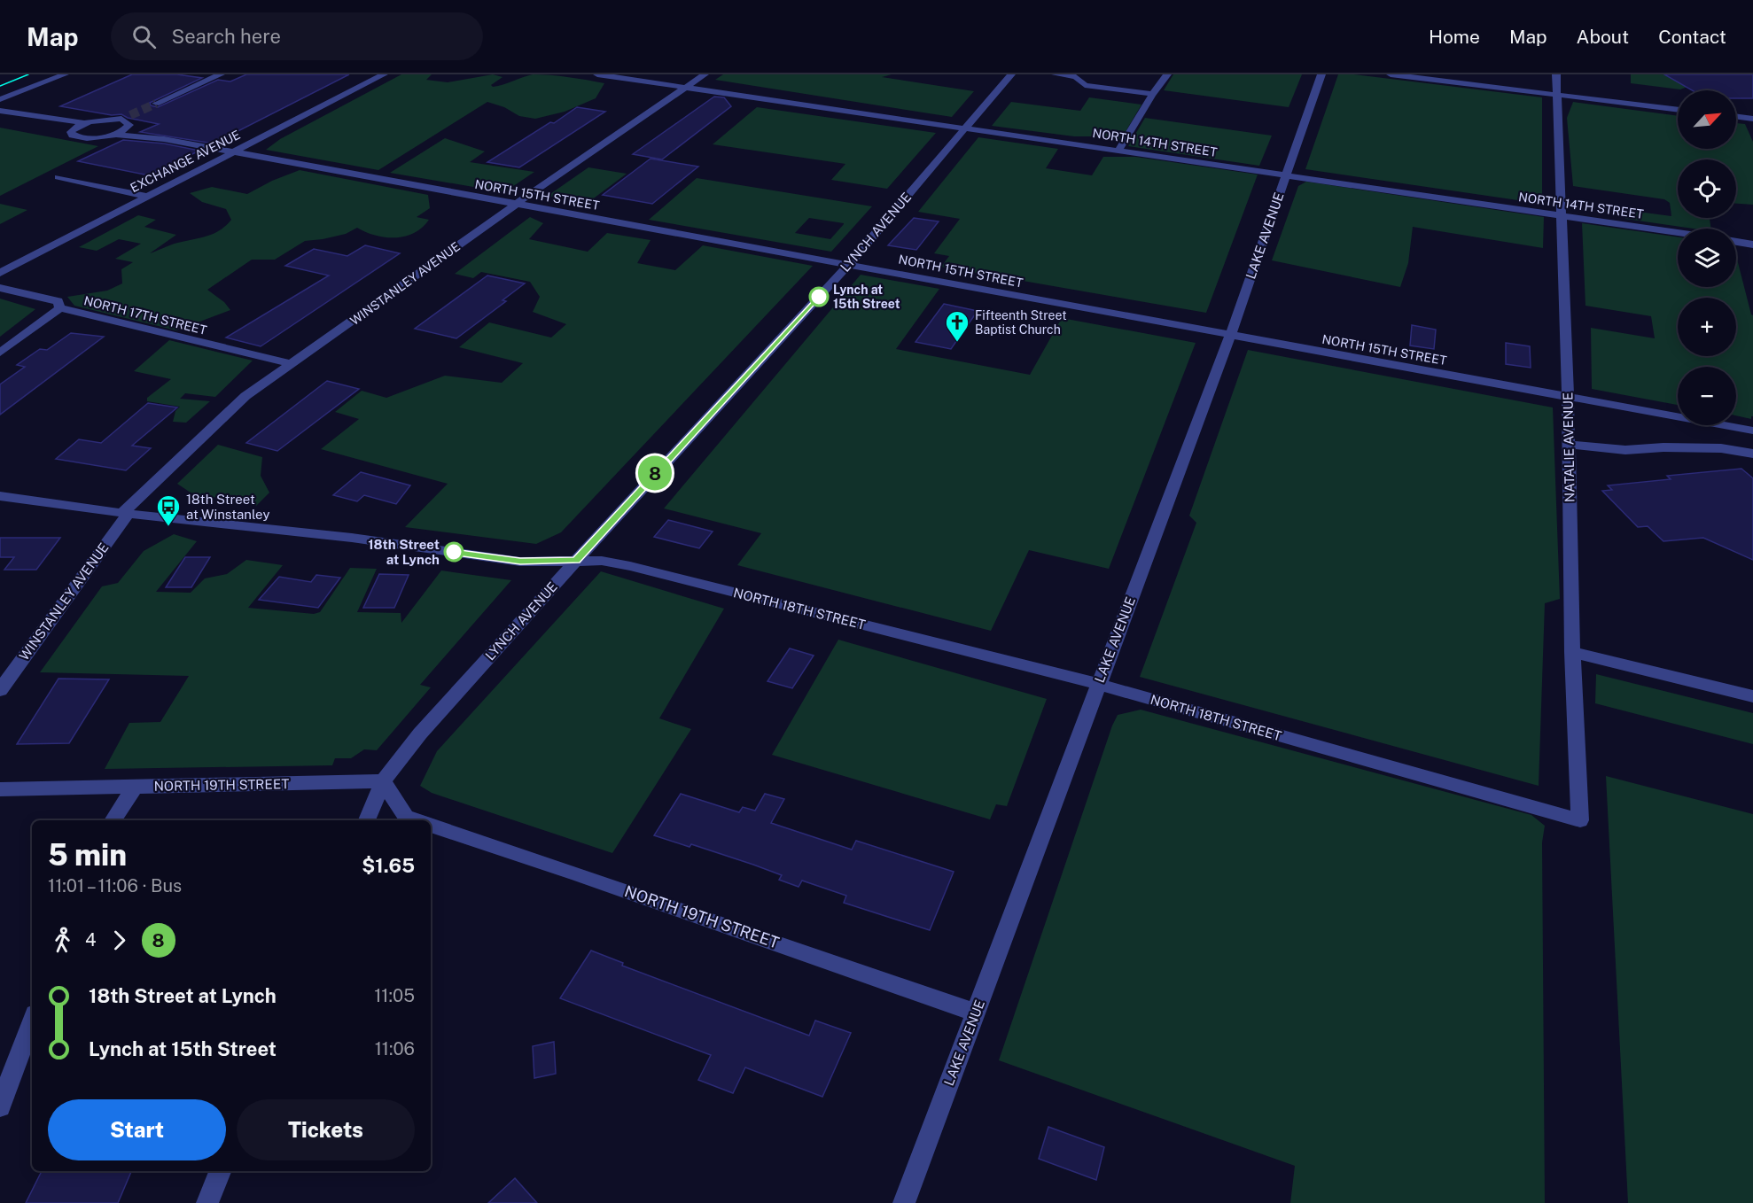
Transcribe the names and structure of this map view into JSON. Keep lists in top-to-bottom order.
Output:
{
  "streets": {
    "street": [
      "NORTH 14TH STREET",
      "EXCHANGE AVENUE",
      "NORTH 15TH STREET",
      "LYNCH AVENUE",
      "LAKE AVENUE",
      "WINSTANLEY AVENUE",
      "NORTH 17TH STREET",
      "NATALIE AVENUE",
      "NORTH 18TH STREET",
      "NORTH 19TH STREET"
    ]
  },
  "crossings": [
    ["NORTH 14TH STREET", "LYNCH AVENUE"],
    ["NORTH 14TH STREET", "LAKE AVENUE"],
    ["NORTH 14TH STREET", "WINSTANLEY AVENUE"],
    ["NORTH 14TH STREET", "NATALIE AVENUE"],
    ["EXCHANGE AVENUE", "NORTH 15TH STREET"],
    ["NORTH 15TH STREET", "LYNCH AVENUE"],
    ["NORTH 15TH STREET", "LAKE AVENUE"],
    ["NORTH 15TH STREET", "WINSTANLEY AVENUE"],
    ["NORTH 15TH STREET", "NATALIE AVENUE"],
    ["LYNCH AVENUE", "NORTH 18TH STREET"],
    ["LYNCH AVENUE", "NORTH 19TH STREET"],
    ["LAKE AVENUE", "NORTH 18TH STREET"],
    ["LAKE AVENUE", "NORTH 19TH STREET"],
    ["WINSTANLEY AVENUE", "NORTH 17TH STREET"],
    ["WINSTANLEY AVENUE", "NORTH 18TH STREET"],
    ["NATALIE AVENUE", "NORTH 18TH STREET"]
  ],
  "places": {
    "other": ["Lynch at 15th Street", "18th Street at Lynch"],
    "church": ["Fifteenth Street Baptist Church"],
    "bus stop": ["18th Street at Winstanley"]
  },
  "lines": ["bus line 8"],
  "north": "top right",
  "page": {
    "header": "Map",
    "search": "Search here",
    "nav": [
      "Home",
      "Map",
      "About",
      "Contact"
    ],
    "on_map": "8",
    "map_buttons": ["+", "−"],
    "heading": ["5 min", "11:01 – 11:06 · Bus", "$1.65"],
    "legs": ["4", "8"],
    "list": [
      {
        "name": "18th Street at Lynch",
        "value": "11:05"
      },
      {
        "name": "Lynch at 15th Street",
        "value": "11:06"
      }
    ],
    "buttons": ["Start", "Tickets"]
  }
}
